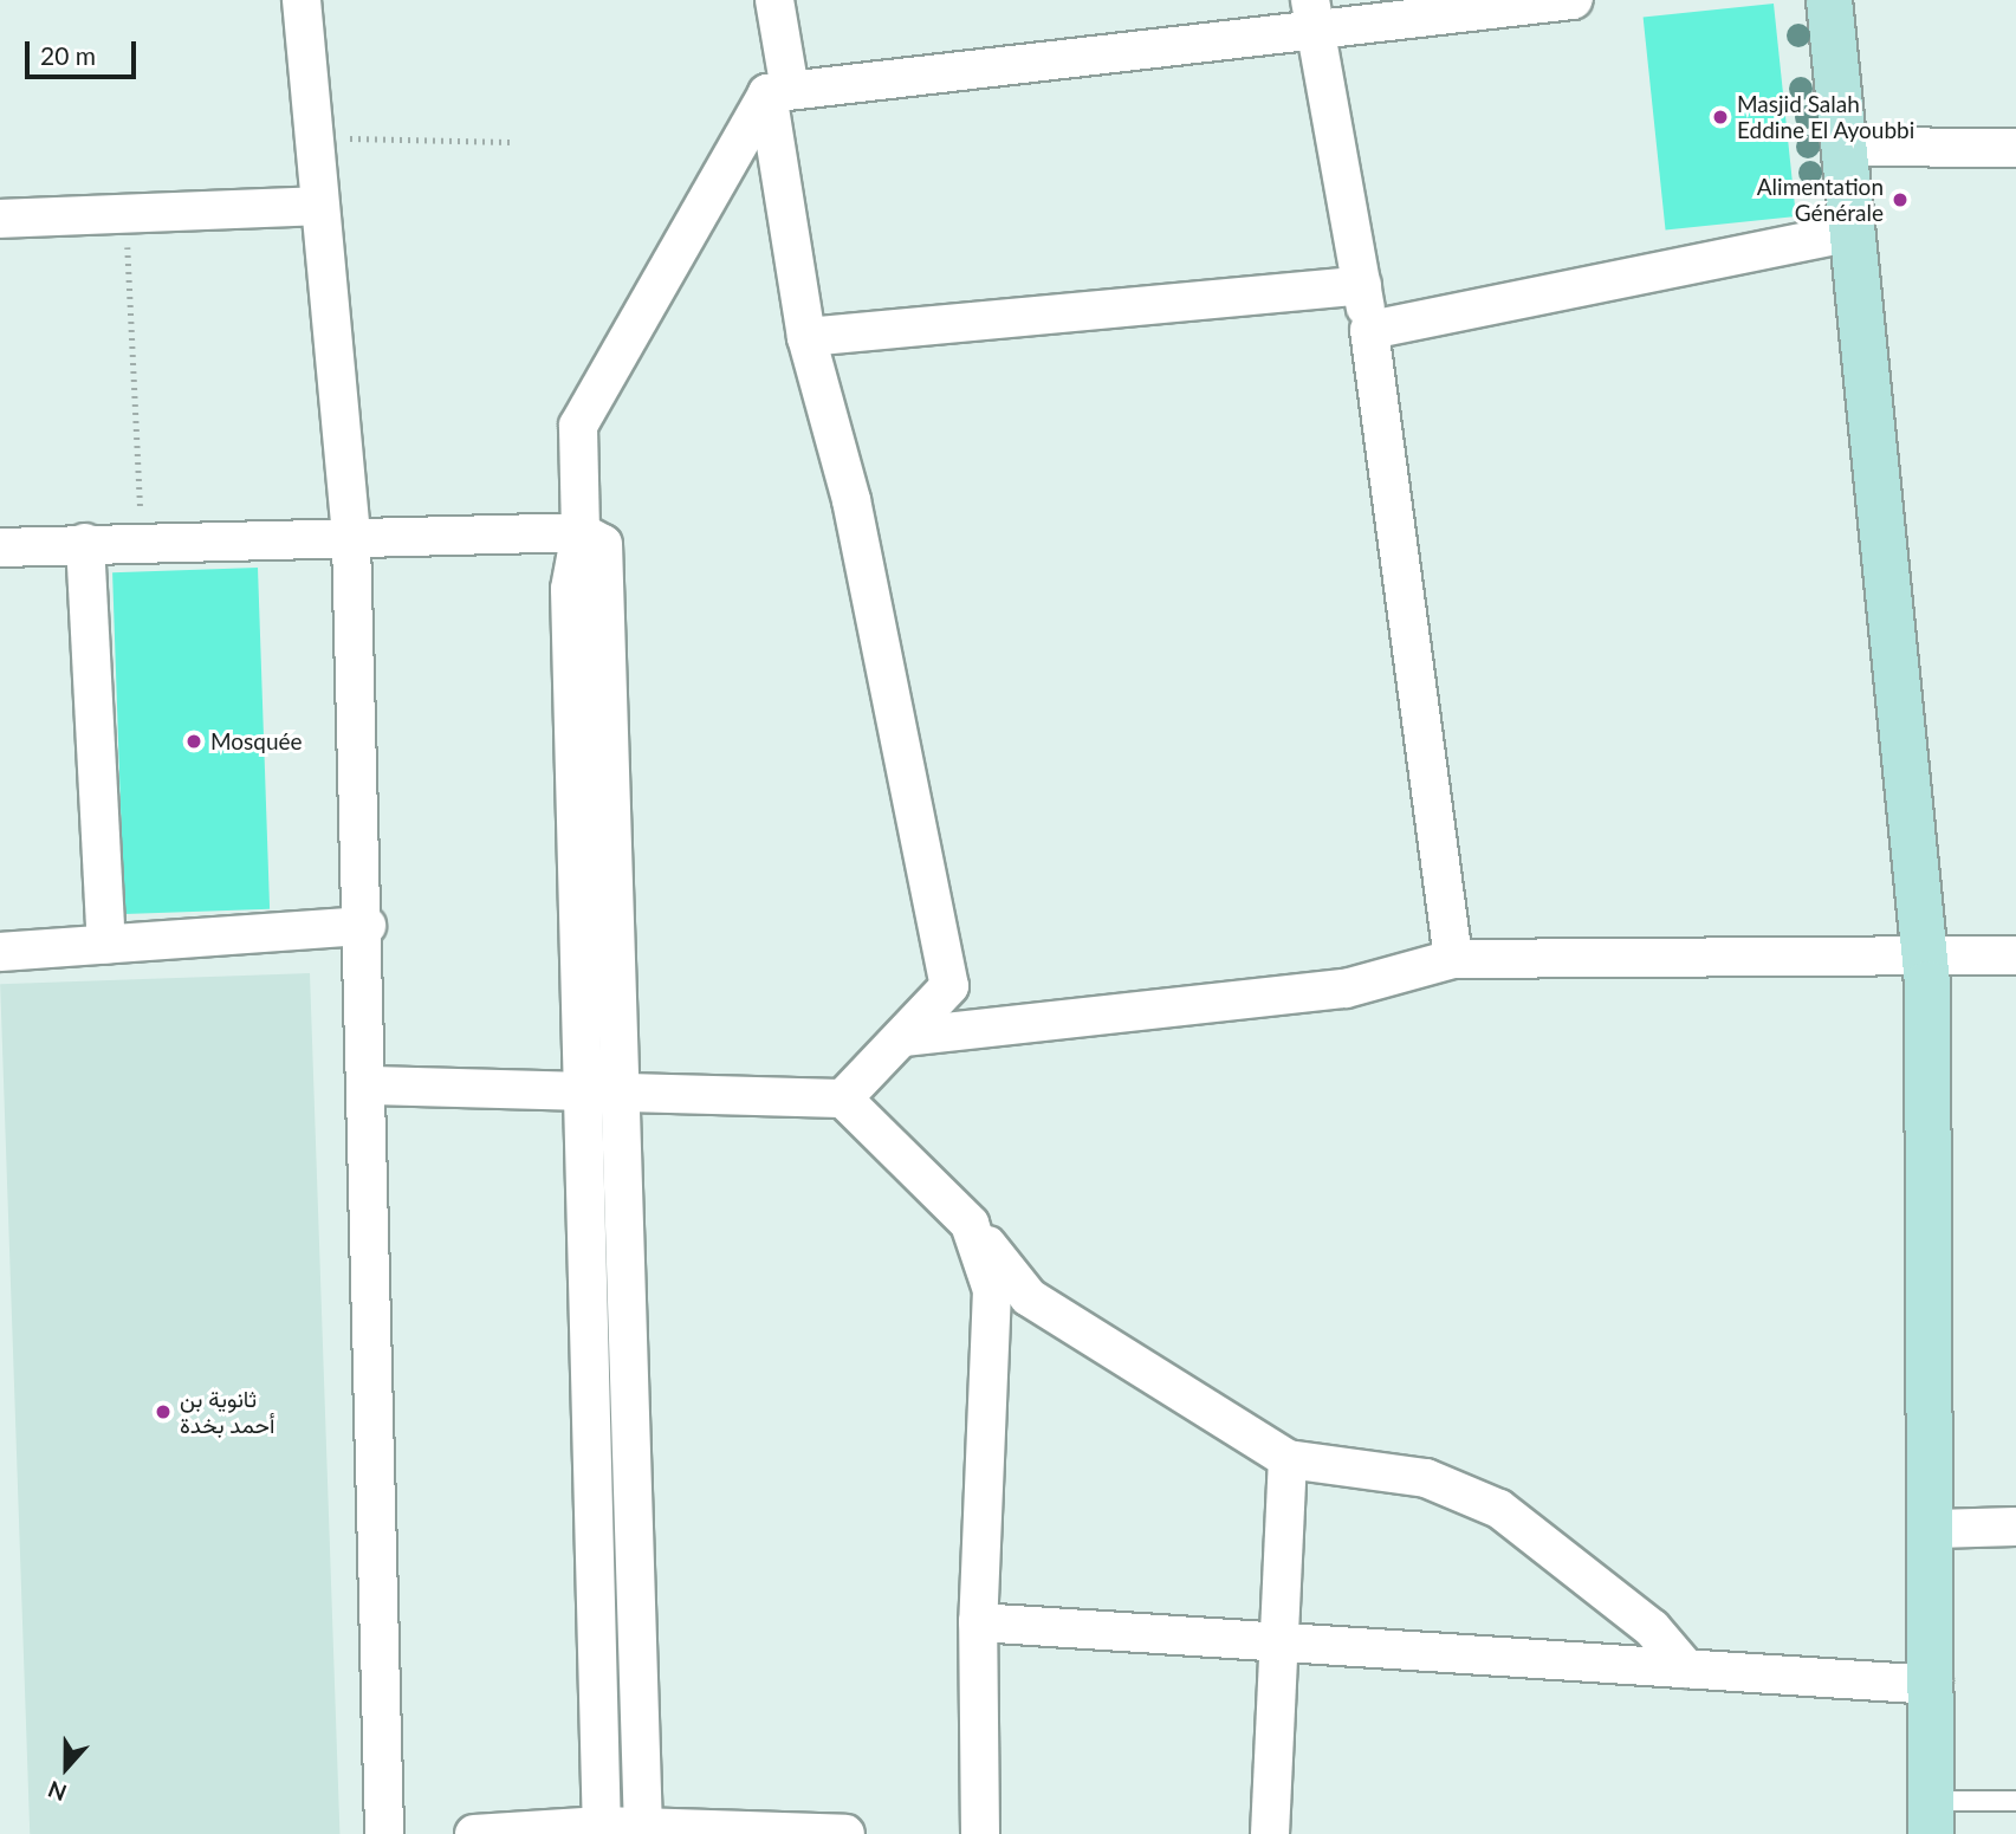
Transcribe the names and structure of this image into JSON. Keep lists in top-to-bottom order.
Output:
{
  "places": [
    "Masjid Salah Eddine El Ayoubbi",
    "Alimentation Générale",
    "Mosquée",
    "ثانوية بن أحمد بخدة"
  ],
  "scale_bar": "20 m",
  "north": "bottom"
}
